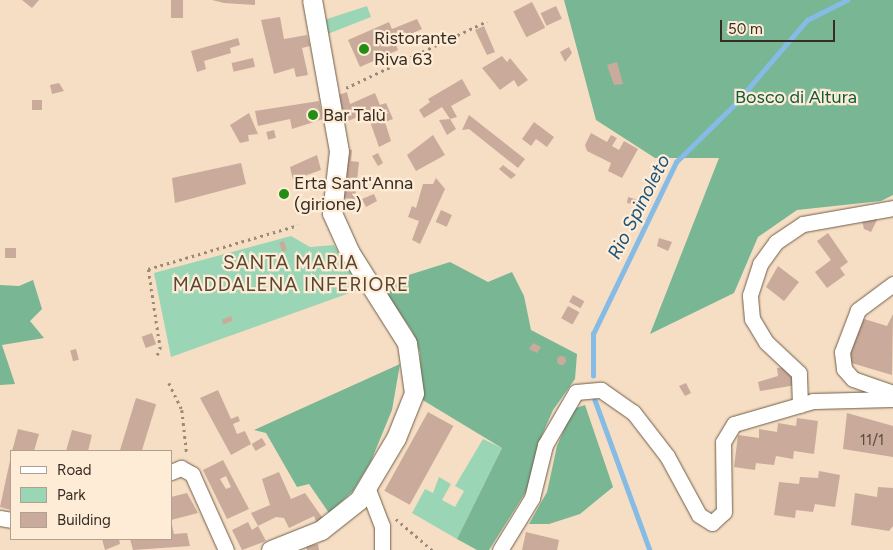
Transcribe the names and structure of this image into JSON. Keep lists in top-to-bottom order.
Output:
{
  "districts": ["SANTA MARIA MADDALENA INFERIORE"],
  "water": ["Rio Spinoleto"],
  "parks": ["Bosco di Altura"],
  "places": ["Ristorante Riva 63", "Bar Talù", "Erta Sant'Anna (girione)"],
  "house_numbers": ["11/1"],
  "legend": ["Road", "Park", "Building"],
  "scale_bar": "50 m"
}
